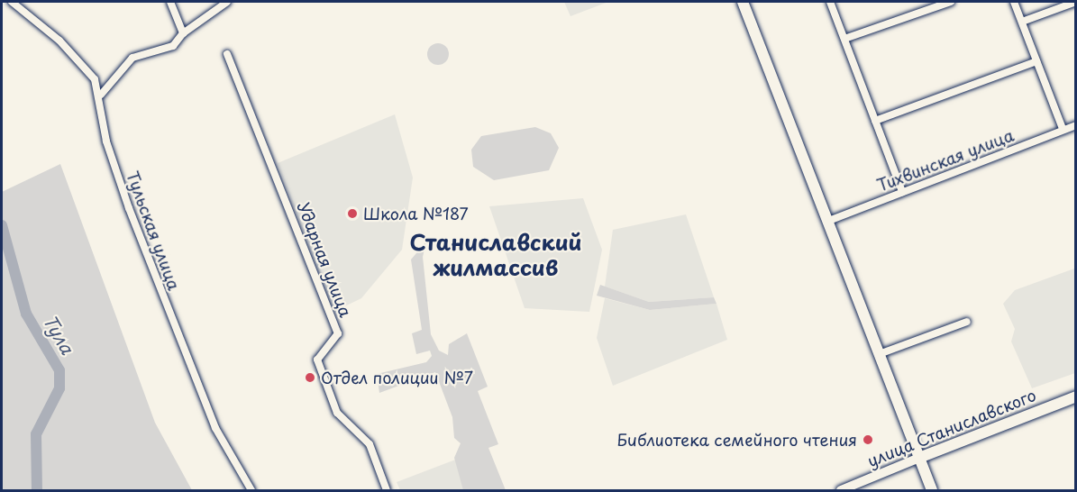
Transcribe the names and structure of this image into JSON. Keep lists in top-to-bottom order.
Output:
{
  "streets": {
    "main road": ["улица Станиславского"],
    "street": ["Тихвинская улица", "Тульская улица", "Ударная улица"]
  },
  "districts": ["Станиславский жилмассив"],
  "water": ["Тула"],
  "places": ["Школа №187", "Отдел полиции №7", "Библиотека семейного чтения"]
}
